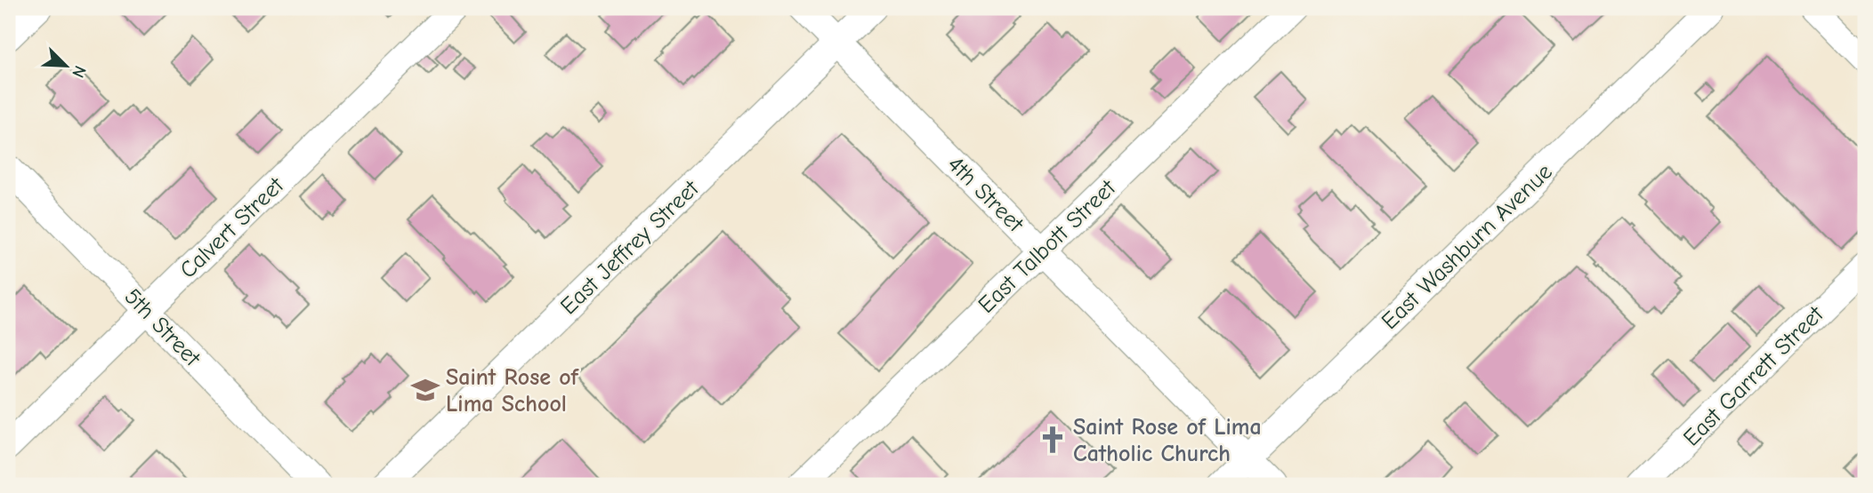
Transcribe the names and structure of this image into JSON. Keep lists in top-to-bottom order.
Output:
{
  "streets": {
    "street": [
      "4th Street",
      "Calvert Street",
      "East Talbott Street",
      "East Washburn Avenue",
      "East Jeffrey Street",
      "5th Street",
      "East Garrett Street"
    ]
  },
  "crossings": [
    ["4th Street", "East Talbott Street"],
    ["4th Street", "East Washburn Avenue"],
    ["4th Street", "East Jeffrey Street"],
    ["Calvert Street", "5th Street"]
  ],
  "places": {
    "school or university": ["Saint Rose of Lima School"],
    "church": ["Saint Rose of Lima Catholic Church"]
  },
  "north": "bottom right"
}
